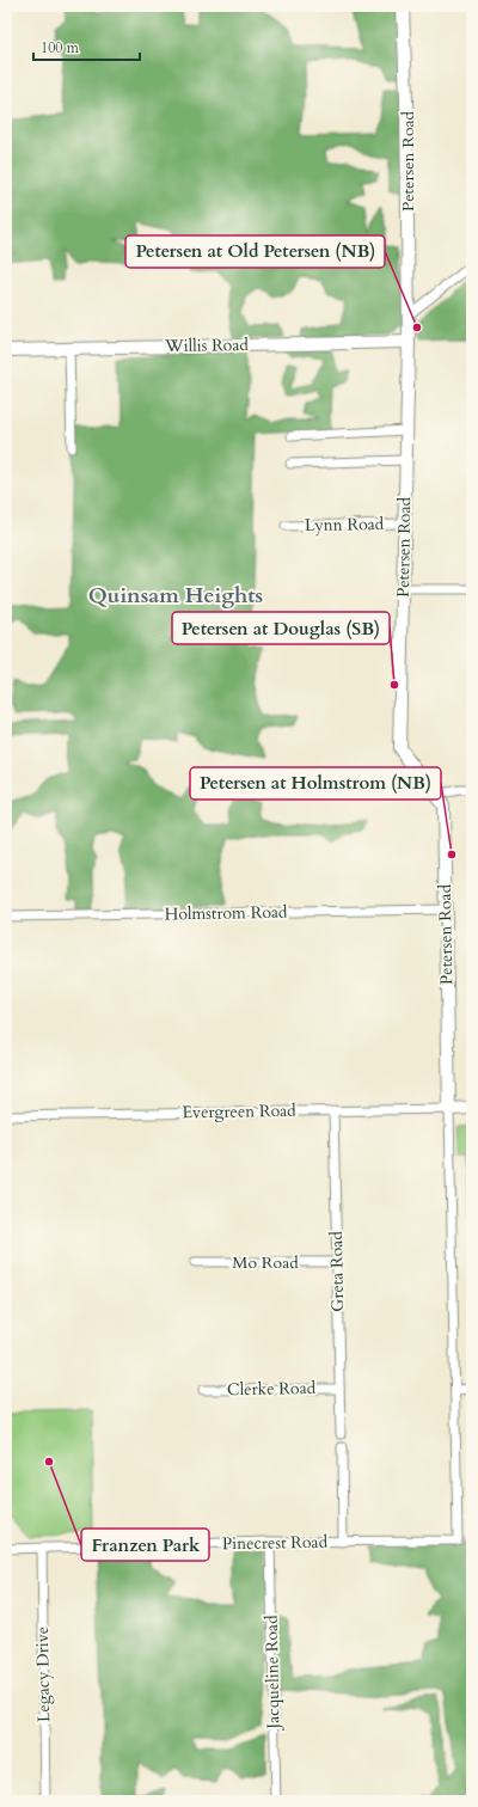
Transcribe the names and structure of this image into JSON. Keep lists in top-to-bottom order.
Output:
{
  "streets": {
    "street": [
      "Petersen Road",
      "Willis Road",
      "Lynn Road",
      "Holmstrom Road",
      "Evergreen Road",
      "Mo Road",
      "Greta Road",
      "Clerke Road",
      "Pinecrest Road",
      "Jacqueline Road",
      "Legacy Drive"
    ]
  },
  "crossings": [
    ["Petersen Road", "Willis Road"],
    ["Petersen Road", "Lynn Road"],
    ["Petersen Road", "Holmstrom Road"],
    ["Petersen Road", "Evergreen Road"],
    ["Evergreen Road", "Greta Road"],
    ["Mo Road", "Greta Road"],
    ["Greta Road", "Clerke Road"],
    ["Pinecrest Road", "Jacqueline Road"],
    ["Pinecrest Road", "Legacy Drive"]
  ],
  "districts": ["Quinsam Heights"],
  "places": [
    "Petersen at Old Petersen (NB)",
    "Petersen at Douglas (SB)",
    "Petersen at Holmstrom (NB)",
    "Franzen Park"
  ],
  "scale_bar": "100 m"
}
